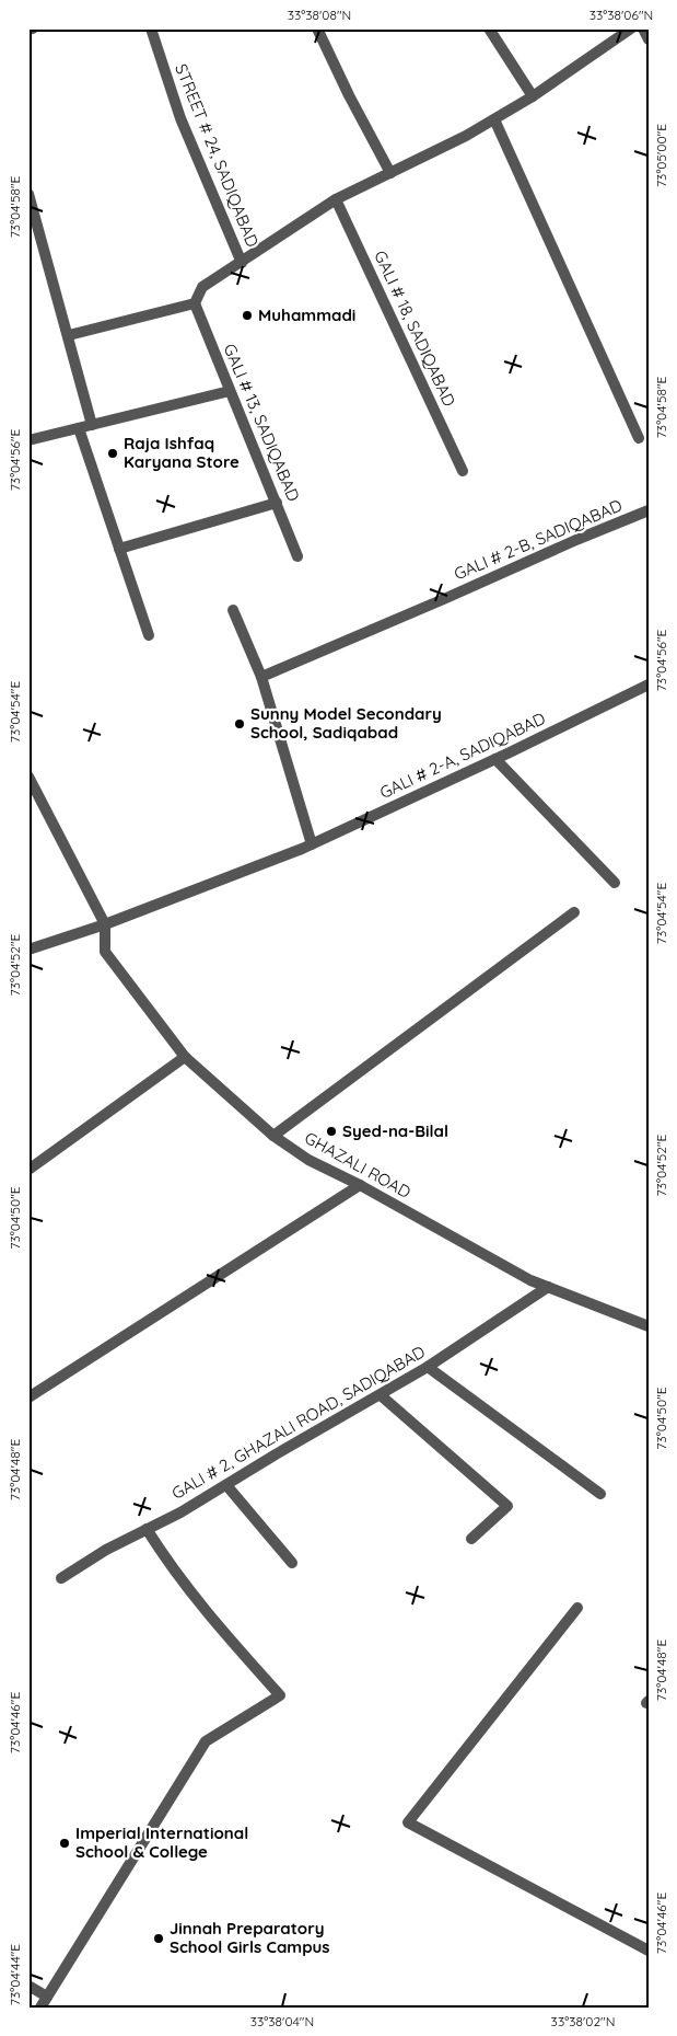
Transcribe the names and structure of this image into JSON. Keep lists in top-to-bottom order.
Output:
{
  "streets": {
    "street": [
      "STREET # 24, SADIQABAD",
      "GALI # 18, SADIQABAD",
      "GALI # 13, SADIQABAD",
      "GALI # 2-B, SADIQABAD",
      "GALI # 2-A, SADIQABAD",
      "GHAZALI ROAD",
      "GALI # 2, GHAZALI ROAD, SADIQABAD"
    ]
  },
  "crossings": [
    ["GALI # 2-A, SADIQABAD", "GHAZALI ROAD"],
    ["GHAZALI ROAD", "GALI # 2, GHAZALI ROAD, SADIQABAD"]
  ],
  "places": [
    "Muhammadi",
    "Raja Ishfaq Karyana Store",
    "Sunny Model Secondary School, Sadiqabad",
    "Syed-na-Bilal",
    "Imperial International School & College",
    "Jinnah Preparatory School Girls Campus"
  ],
  "coordinates": [
    "33°38'08\"N",
    "33°38'06\"N",
    "73°05'00\"E",
    "73°04'58\"E",
    "73°04'56\"E",
    "73°04'54\"E",
    "73°04'52\"E",
    "73°04'50\"E",
    "73°04'48\"E",
    "73°04'46\"E",
    "73°04'44\"E",
    "33°38'04\"N",
    "33°38'02\"N"
  ]
}
